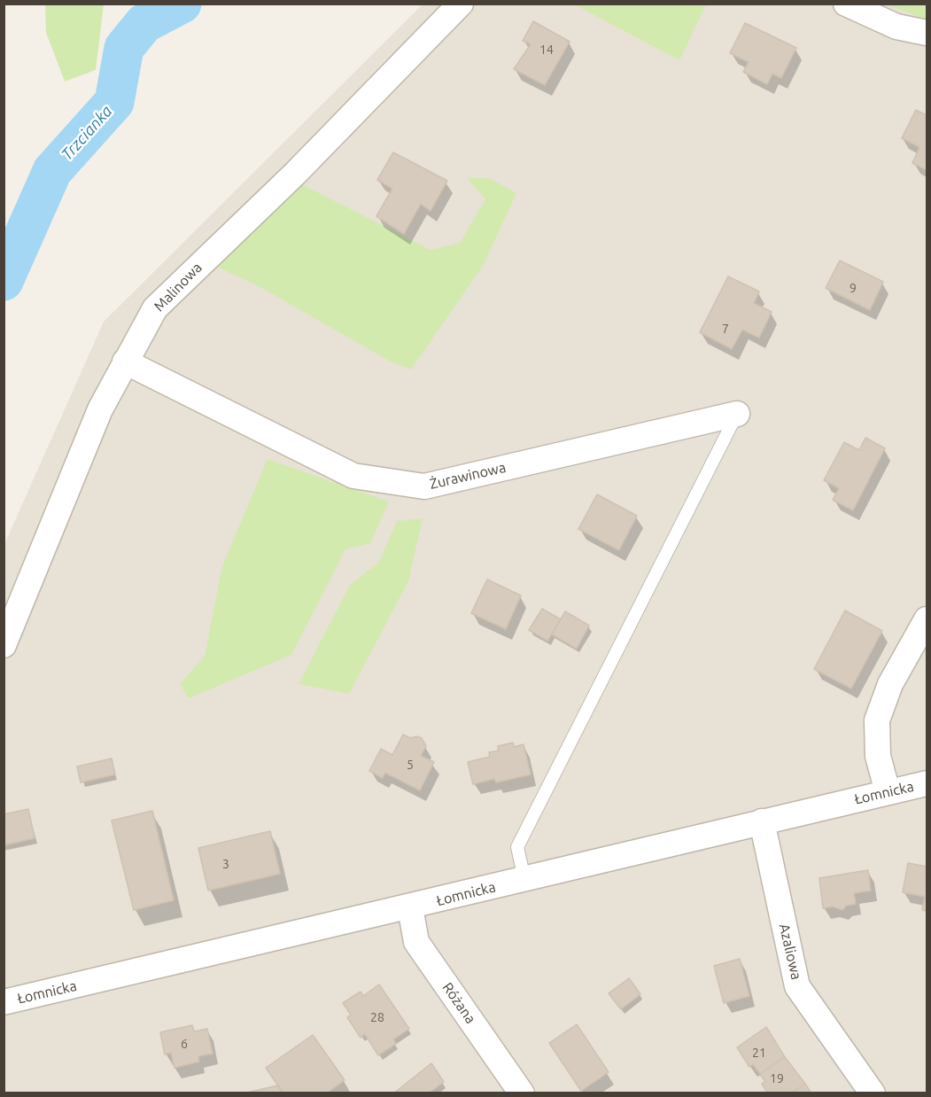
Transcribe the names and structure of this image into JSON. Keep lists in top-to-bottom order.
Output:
{
  "streets": {
    "street": [
      "Malinowa",
      "Żurawinowa",
      "Łomnicka",
      "Azaliowa",
      "Różana"
    ]
  },
  "crossings": [
    ["Malinowa", "Żurawinowa"],
    ["Łomnicka", "Azaliowa"],
    ["Łomnicka", "Różana"]
  ],
  "water": ["Trzcianka"],
  "house_numbers": [
    "14",
    "9",
    "7",
    "5",
    "3",
    "28",
    "6",
    "21",
    "19"
  ]
}
